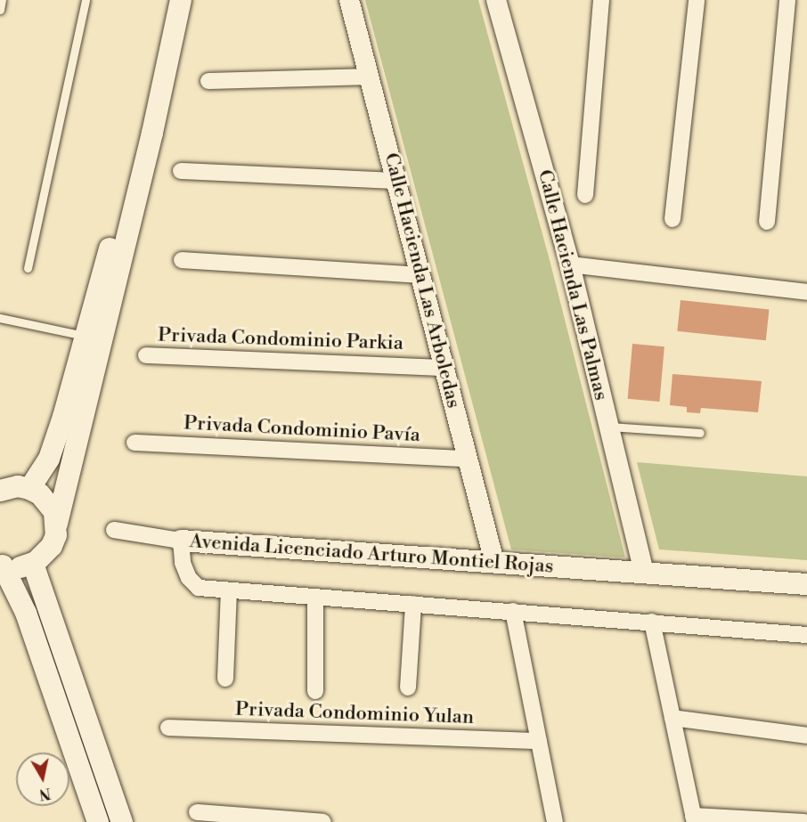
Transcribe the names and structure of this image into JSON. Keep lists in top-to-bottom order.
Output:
{
  "streets": {
    "main road": ["Avenida Licenciado Arturo Montiel Rojas"],
    "street": [
      "Calle Hacienda Las Arboledas",
      "Calle Hacienda Las Palmas",
      "Privada Condominio Parkia",
      "Privada Condominio Pavía",
      "Privada Condominio Yulan"
    ]
  },
  "crossings": [
    ["Calle Hacienda Las Arboledas", "Privada Condominio Parkia"],
    ["Calle Hacienda Las Arboledas", "Privada Condominio Pavía"],
    ["Calle Hacienda Las Arboledas", "Avenida Licenciado Arturo Montiel Rojas"],
    ["Calle Hacienda Las Palmas", "Avenida Licenciado Arturo Montiel Rojas"]
  ],
  "north": "bottom"
}
